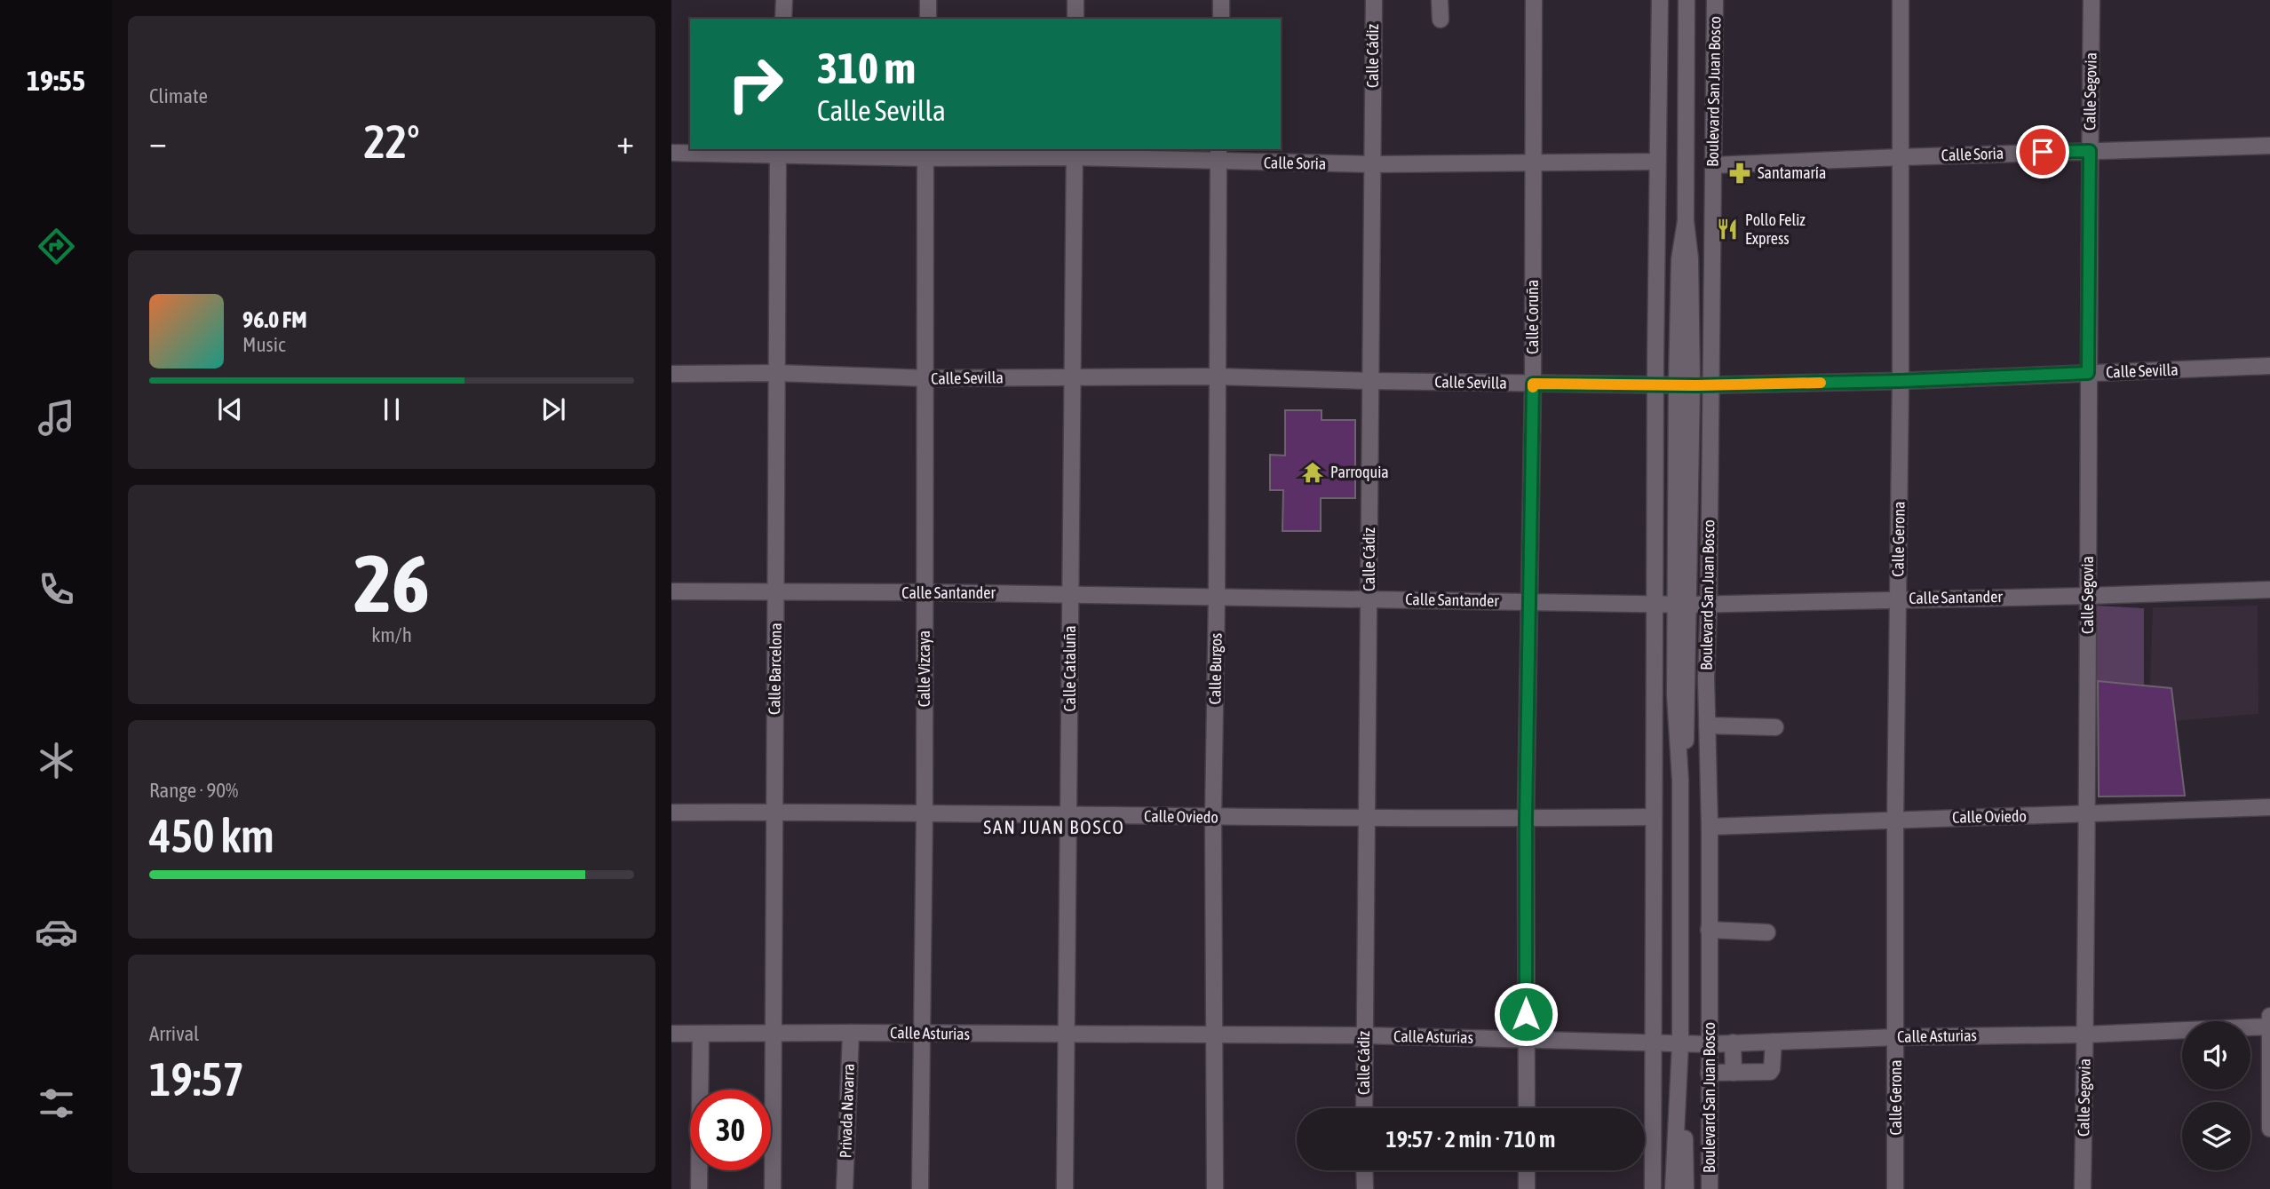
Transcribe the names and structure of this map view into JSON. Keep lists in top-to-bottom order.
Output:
{
  "streets": {
    "street": [
      "Calle Cádiz",
      "Boulevard San Juan Bosco",
      "Calle Segovia",
      "Calle Soria",
      "Calle Coruña",
      "Calle Sevilla",
      "Calle Gerona",
      "Calle Santander",
      "Calle Barcelona",
      "Calle Vizcaya",
      "Calle Cataluña",
      "Calle Burgos",
      "Calle Oviedo",
      "Calle Asturias",
      "Privada Navarra"
    ]
  },
  "crossings": [
    ["Calle Cádiz", "Calle Soria"],
    ["Calle Cádiz", "Calle Sevilla"],
    ["Calle Cádiz", "Calle Santander"],
    ["Calle Cádiz", "Calle Oviedo"],
    ["Calle Cádiz", "Calle Asturias"],
    ["Boulevard San Juan Bosco", "Calle Soria"],
    ["Boulevard San Juan Bosco", "Calle Sevilla"],
    ["Boulevard San Juan Bosco", "Calle Santander"],
    ["Boulevard San Juan Bosco", "Calle Oviedo"],
    ["Boulevard San Juan Bosco", "Calle Asturias"],
    ["Calle Segovia", "Calle Soria"],
    ["Calle Segovia", "Calle Sevilla"],
    ["Calle Segovia", "Calle Santander"],
    ["Calle Segovia", "Calle Oviedo"],
    ["Calle Segovia", "Calle Asturias"],
    ["Calle Soria", "Calle Coruña"],
    ["Calle Soria", "Calle Gerona"],
    ["Calle Soria", "Calle Barcelona"],
    ["Calle Soria", "Calle Vizcaya"],
    ["Calle Soria", "Calle Cataluña"],
    ["Calle Soria", "Calle Burgos"],
    ["Calle Coruña", "Calle Sevilla"],
    ["Calle Coruña", "Calle Santander"],
    ["Calle Coruña", "Calle Oviedo"],
    ["Calle Coruña", "Calle Asturias"],
    ["Calle Sevilla", "Calle Gerona"],
    ["Calle Sevilla", "Calle Barcelona"],
    ["Calle Sevilla", "Calle Vizcaya"],
    ["Calle Sevilla", "Calle Cataluña"],
    ["Calle Sevilla", "Calle Burgos"],
    ["Calle Gerona", "Calle Santander"],
    ["Calle Gerona", "Calle Oviedo"],
    ["Calle Gerona", "Calle Asturias"],
    ["Calle Santander", "Calle Barcelona"],
    ["Calle Santander", "Calle Vizcaya"],
    ["Calle Santander", "Calle Cataluña"],
    ["Calle Santander", "Calle Burgos"],
    ["Calle Barcelona", "Calle Oviedo"],
    ["Calle Barcelona", "Calle Asturias"],
    ["Calle Vizcaya", "Calle Oviedo"],
    ["Calle Vizcaya", "Calle Asturias"],
    ["Calle Cataluña", "Calle Oviedo"],
    ["Calle Cataluña", "Calle Asturias"],
    ["Calle Burgos", "Calle Oviedo"],
    ["Calle Burgos", "Calle Asturias"],
    ["Calle Asturias", "Privada Navarra"]
  ],
  "districts": ["SAN JUAN BOSCO"],
  "places": {
    "pharmacy": ["Santamaría"],
    "restaurant": ["Pollo Feliz Express"],
    "temple": ["Parroquia"]
  },
  "page": {
    "tabs": "19:55",
    "tile": [
      "Climate",
      ["26", "km/h"],
      ["Range · 90%", "450 km"],
      ["Arrival", "19:57"]
    ],
    "turn": ["310 m", "Calle Sevilla"],
    "heat": ["−", "22°", "+"],
    "song": ["96.0 FM", "Music"],
    "limit": "30",
    "trip": "19:57 · 2 min · 710 m"
  }
}
